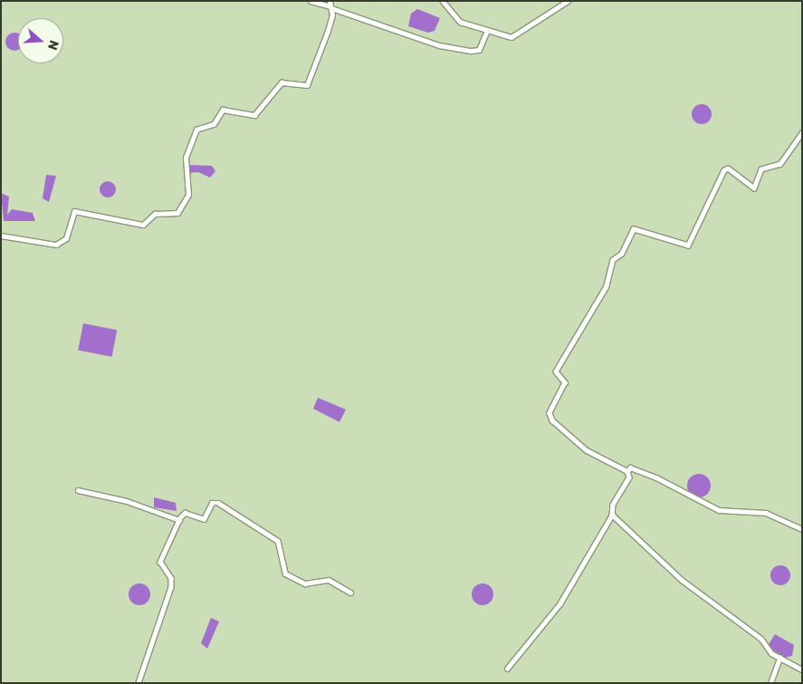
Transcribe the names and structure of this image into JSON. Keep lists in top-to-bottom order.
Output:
{
  "north": "right"
}
